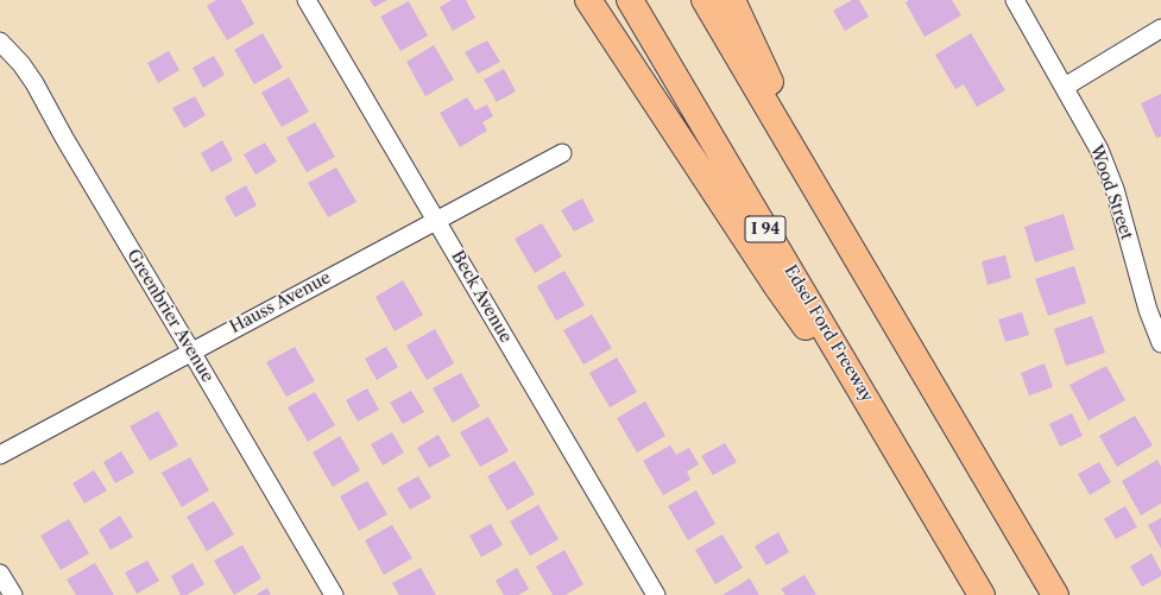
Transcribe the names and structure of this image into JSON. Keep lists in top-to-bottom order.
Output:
{
  "streets": {
    "highway": ["I 94", "Edsel Ford Freeway"],
    "street": [
      "Wood Street",
      "Beck Avenue",
      "Hauss Avenue",
      "Greenbrier Avenue"
    ]
  },
  "crossings": [
    ["Beck Avenue", "Hauss Avenue"],
    ["Hauss Avenue", "Greenbrier Avenue"]
  ]
}
